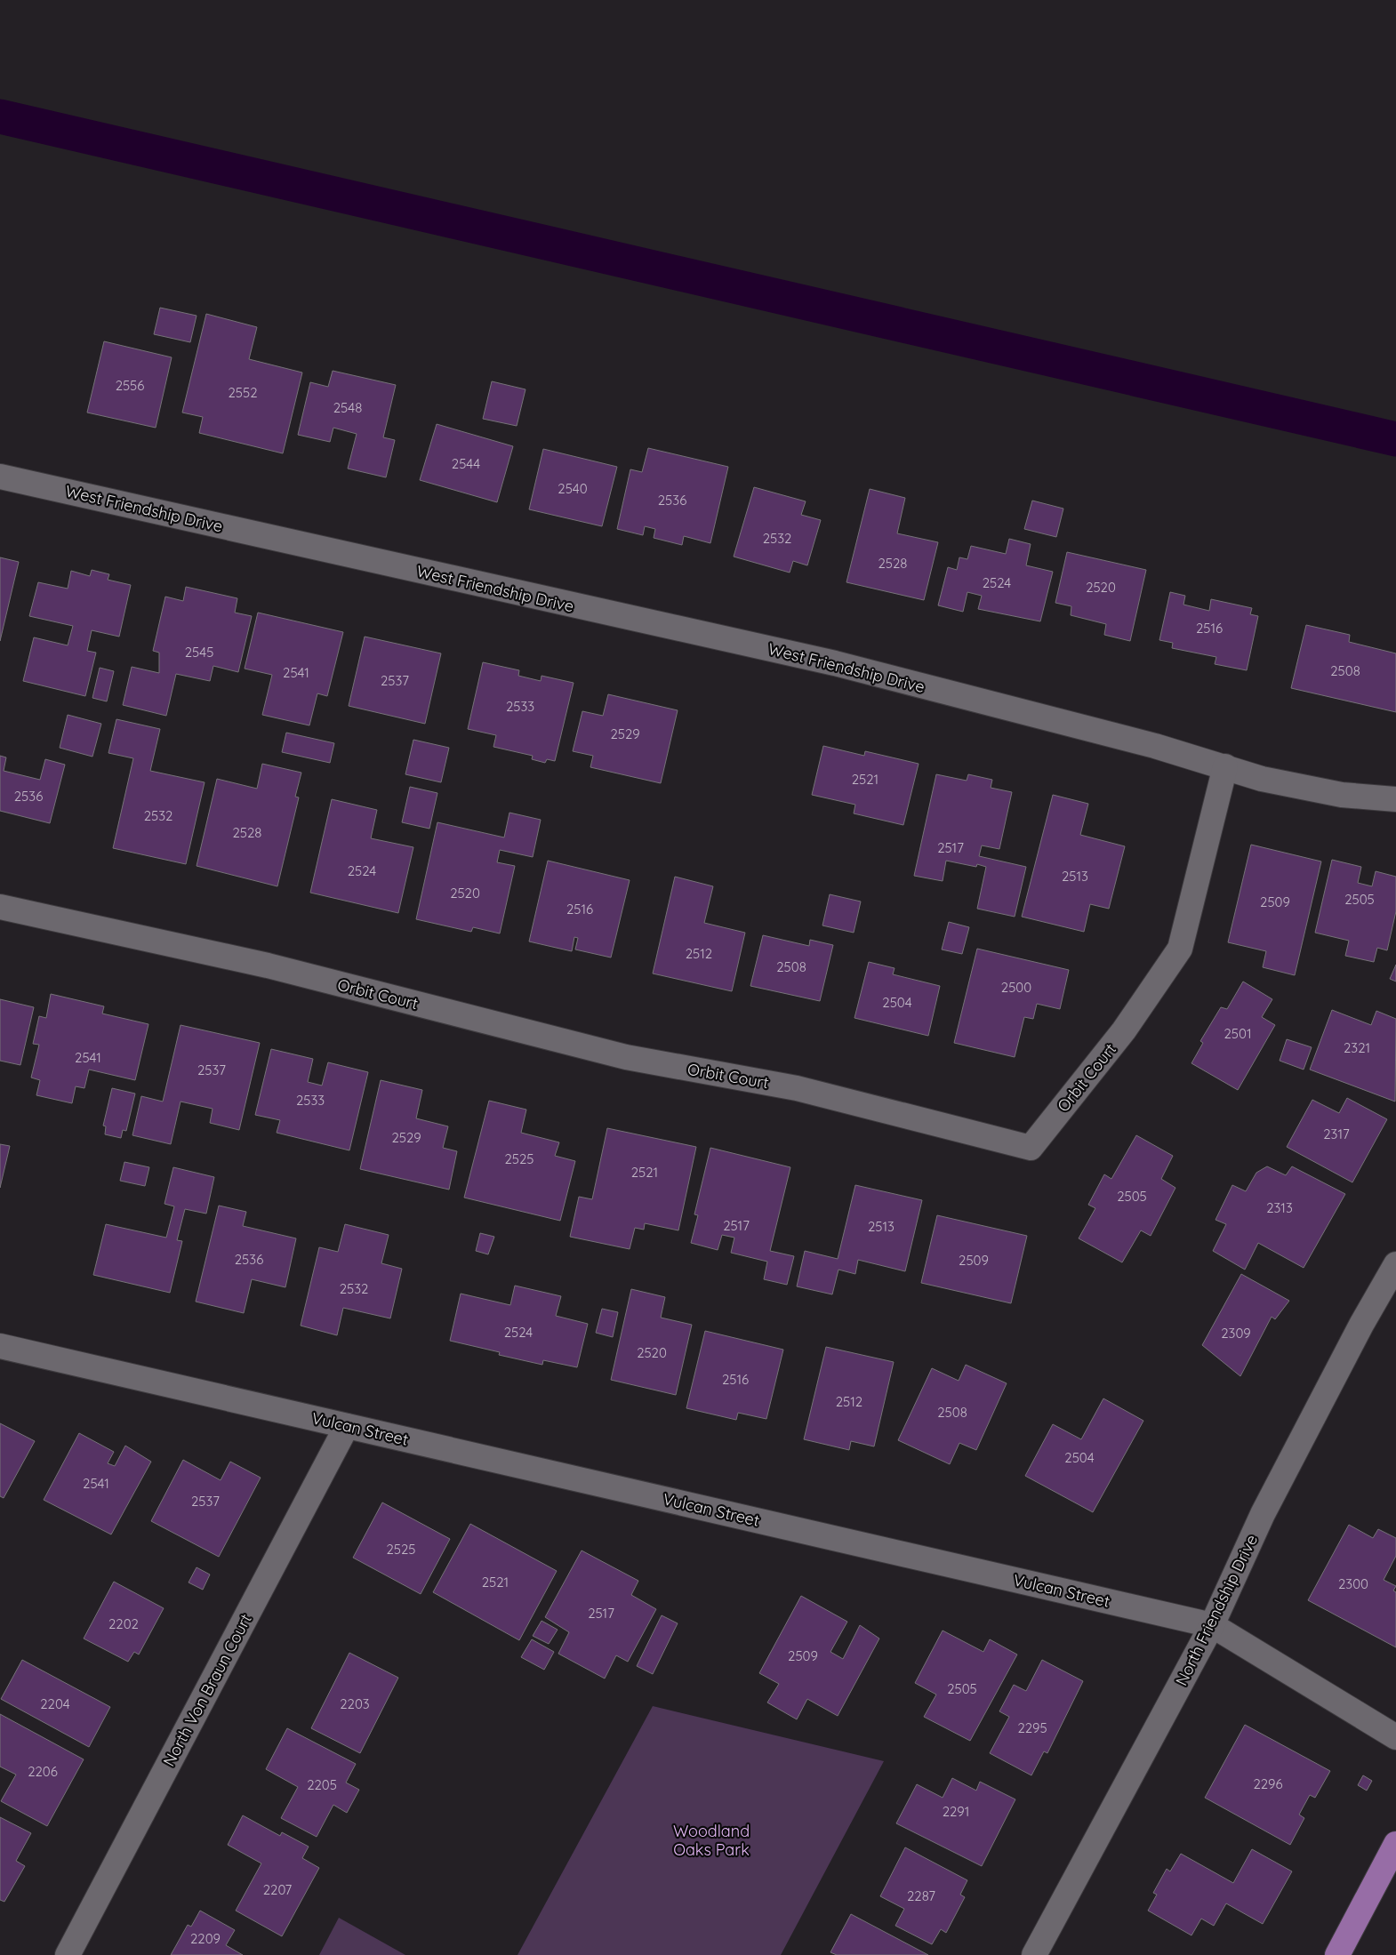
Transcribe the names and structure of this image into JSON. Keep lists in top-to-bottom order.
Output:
{
  "streets": {
    "street": [
      "West Friendship Drive",
      "Orbit Court",
      "Vulcan Street",
      "North Friendship Drive",
      "North Von Braun Court"
    ]
  },
  "crossings": [
    ["West Friendship Drive", "Orbit Court"],
    ["Vulcan Street", "North Friendship Drive"],
    ["Vulcan Street", "North Von Braun Court"]
  ],
  "parks": ["Woodland Oaks Park"],
  "house_numbers": [
    "2556",
    "2552",
    "2548",
    "2544",
    "2540",
    "2536",
    "2532",
    "2528",
    "2524",
    "2520",
    "2516",
    "2545",
    "2508",
    "2541",
    "2537",
    "2533",
    "2529",
    "2521",
    "2536",
    "2532",
    "2528",
    "2517",
    "2524",
    "2513",
    "2520",
    "2505",
    "2509",
    "2516",
    "2512",
    "2508",
    "2500",
    "2504",
    "2501",
    "2321",
    "2541",
    "2537",
    "2533",
    "2317",
    "2529",
    "2525",
    "2521",
    "2505",
    "2313",
    "2517",
    "2513",
    "2536",
    "2509",
    "2532",
    "2524",
    "2309",
    "2520",
    "2516",
    "2512",
    "2508",
    "2504",
    "2541",
    "2537",
    "2525",
    "2521",
    "2300",
    "2517",
    "2202",
    "2509",
    "2505",
    "2204",
    "2203",
    "2295",
    "2206",
    "2296",
    "2205",
    "2291",
    "2207",
    "2287",
    "2209"
  ]
}
